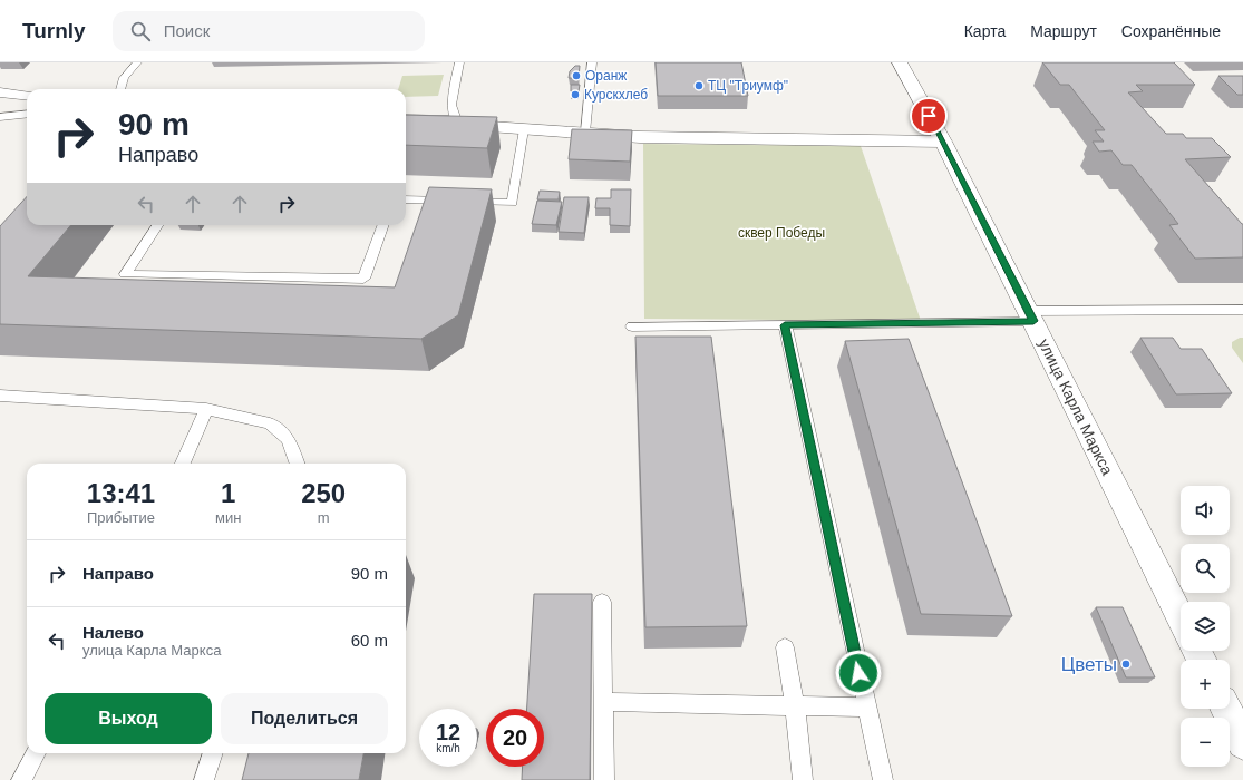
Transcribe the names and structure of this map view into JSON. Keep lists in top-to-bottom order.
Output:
{
  "streets": {
    "main road": ["улица Карла Маркса"]
  },
  "parks": ["сквер Победы"],
  "places": [
    "Оранж",
    "ТЦ \"Триумф\"",
    "Курскхлеб",
    "Цветы"
  ],
  "page": {
    "header": "Turnly",
    "search": "Поиск",
    "nav": ["Карта", "Маршрут", "Сохранённые"],
    "turn": ["90 m", "Направо"],
    "eta": [
      "13:41",
      "Прибытие",
      "1",
      "мин",
      "250",
      "m"
    ],
    "map_buttons": ["+", "−"],
    "list": [
      {
        "name": "Направо",
        "value": "90 m"
      },
      {
        "name": "Налево",
        "note": "улица Карла Маркса",
        "value": "60 m"
      }
    ],
    "buttons": ["Выход", "Поделиться"],
    "speed": "12 km/h",
    "limit": "20"
  }
}
